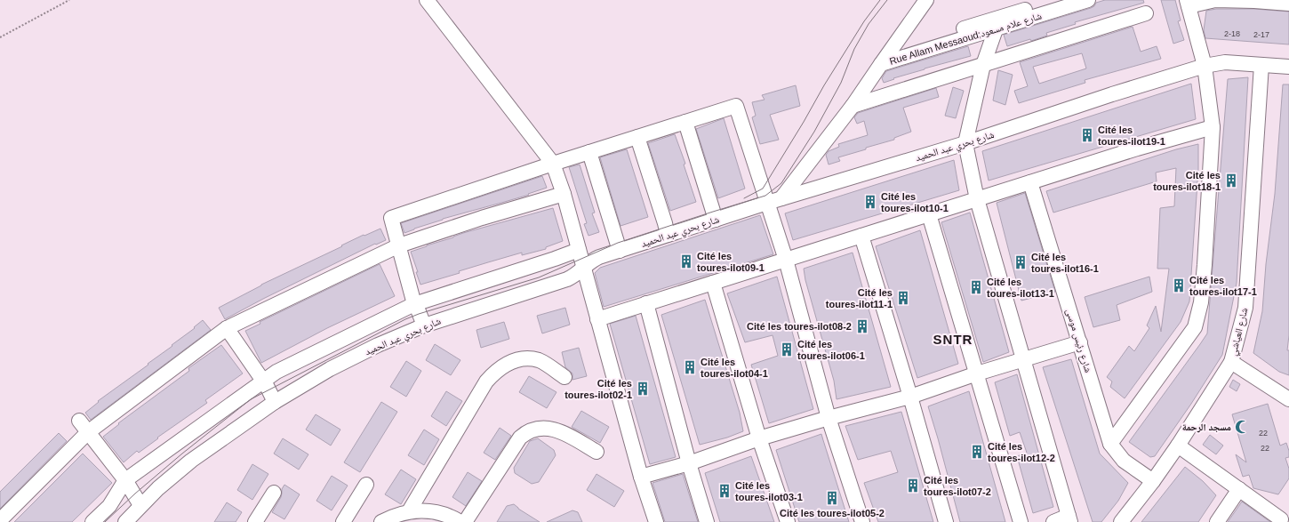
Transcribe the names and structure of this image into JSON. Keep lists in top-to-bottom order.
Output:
{
  "streets": {
    "street": [
      "Rue Allam Messaoud;شارع علام مسعود",
      "شارع بحري عبد الحميد",
      "شارع العياشي",
      "شارع رئيس موسى"
    ]
  },
  "crossings": [
    ["Rue Allam Messaoud;شارع علام مسعود", "شارع بحري عبد الحميد"],
    ["شارع بحري عبد الحميد", "شارع العياشي"],
    ["شارع العياشي", "شارع رئيس موسى"]
  ],
  "districts": ["SNTR"],
  "places": {
    "building": [
      "Cité les toures-ilot19-1",
      "Cité les toures-ilot18-1",
      "Cité les toures-ilot10-1",
      "Cité les toures-ilot09-1",
      "Cité les toures-ilot16-1",
      "Cité les toures-ilot17-1",
      "Cité les toures-ilot13-1",
      "Cité les toures-ilot11-1",
      "Cité les toures-ilot08-2",
      "Cité les toures-ilot06-1",
      "Cité les toures-ilot04-1",
      "Cité les toures-ilot02-1",
      "Cité les toures-ilot12-2",
      "Cité les toures-ilot07-2",
      "Cité les toures-ilot03-1",
      "Cité les toures-ilot05-2"
    ],
    "mosque": ["مسجد الرحمة"]
  },
  "house_numbers": [
    "2-18",
    "2-17",
    "22",
    "22"
  ]
}
